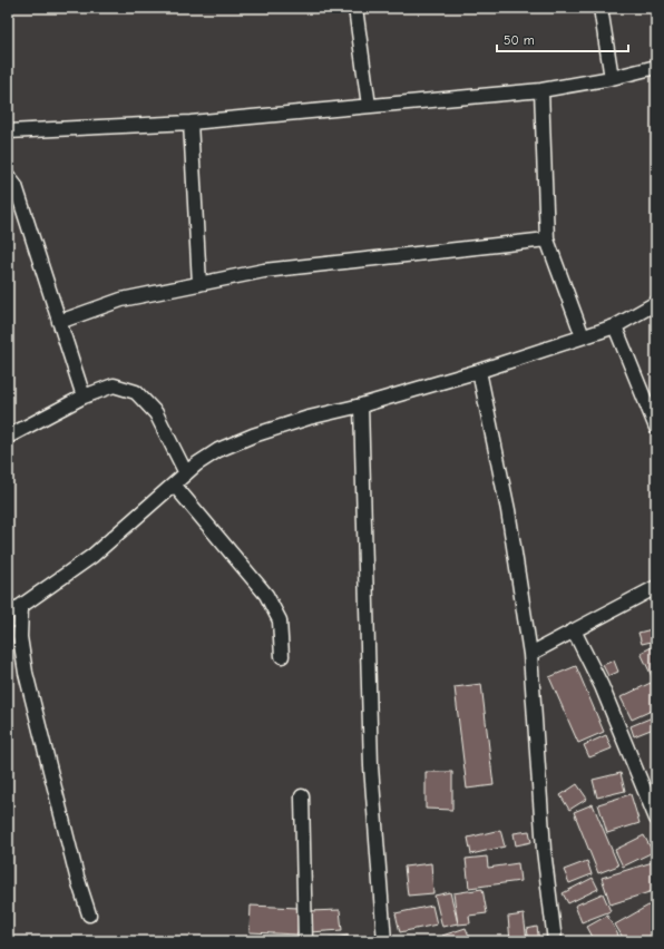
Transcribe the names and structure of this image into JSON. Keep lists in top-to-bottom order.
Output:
{
  "scale_bar": "50 m"
}
